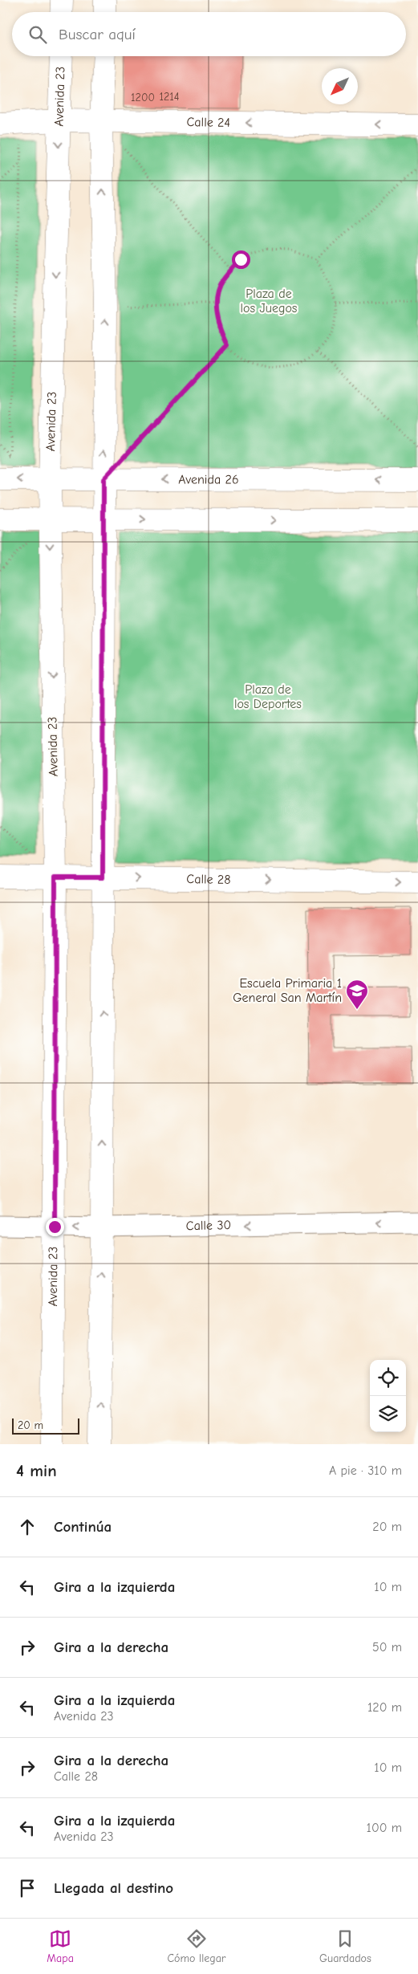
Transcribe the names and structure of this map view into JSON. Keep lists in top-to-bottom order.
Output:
{
  "streets": {
    "main road": [
      "Avenida 23",
      "Calle 24",
      "Avenida 26",
      "Calle 28"
    ],
    "street": ["Calle 30"]
  },
  "crossings": [
    ["Avenida 23", "Calle 24"],
    ["Avenida 23", "Avenida 26"],
    ["Avenida 23", "Calle 28"],
    ["Avenida 23", "Calle 30"]
  ],
  "one_way": ["Calle 24", "Calle 28", "Calle 30"],
  "parks": ["Plaza de los Juegos", "Plaza de los Deportes"],
  "places": {
    "school or university": ["Escuela Primaria 1 General San Martín"]
  },
  "house_numbers": ["1214", "1200"],
  "scale_bar": "20 m",
  "north": "bottom left",
  "page": {
    "search": "Buscar aquí",
    "scale": "20 m",
    "heading": ["4 min", "A pie · 310 m"],
    "list": [
      ["Continúa", "20 m"],
      ["Gira a la izquierda", "10 m"],
      ["Gira a la derecha", "50 m"],
      ["Gira a la izquierda", "Avenida 23", "120 m"],
      ["Gira a la derecha", "Calle 28", "10 m"],
      ["Gira a la izquierda", "Avenida 23", "100 m"],
      "Llegada al destino"
    ],
    "nav": ["Mapa", "Cómo llegar", "Guardados"]
  }
}
